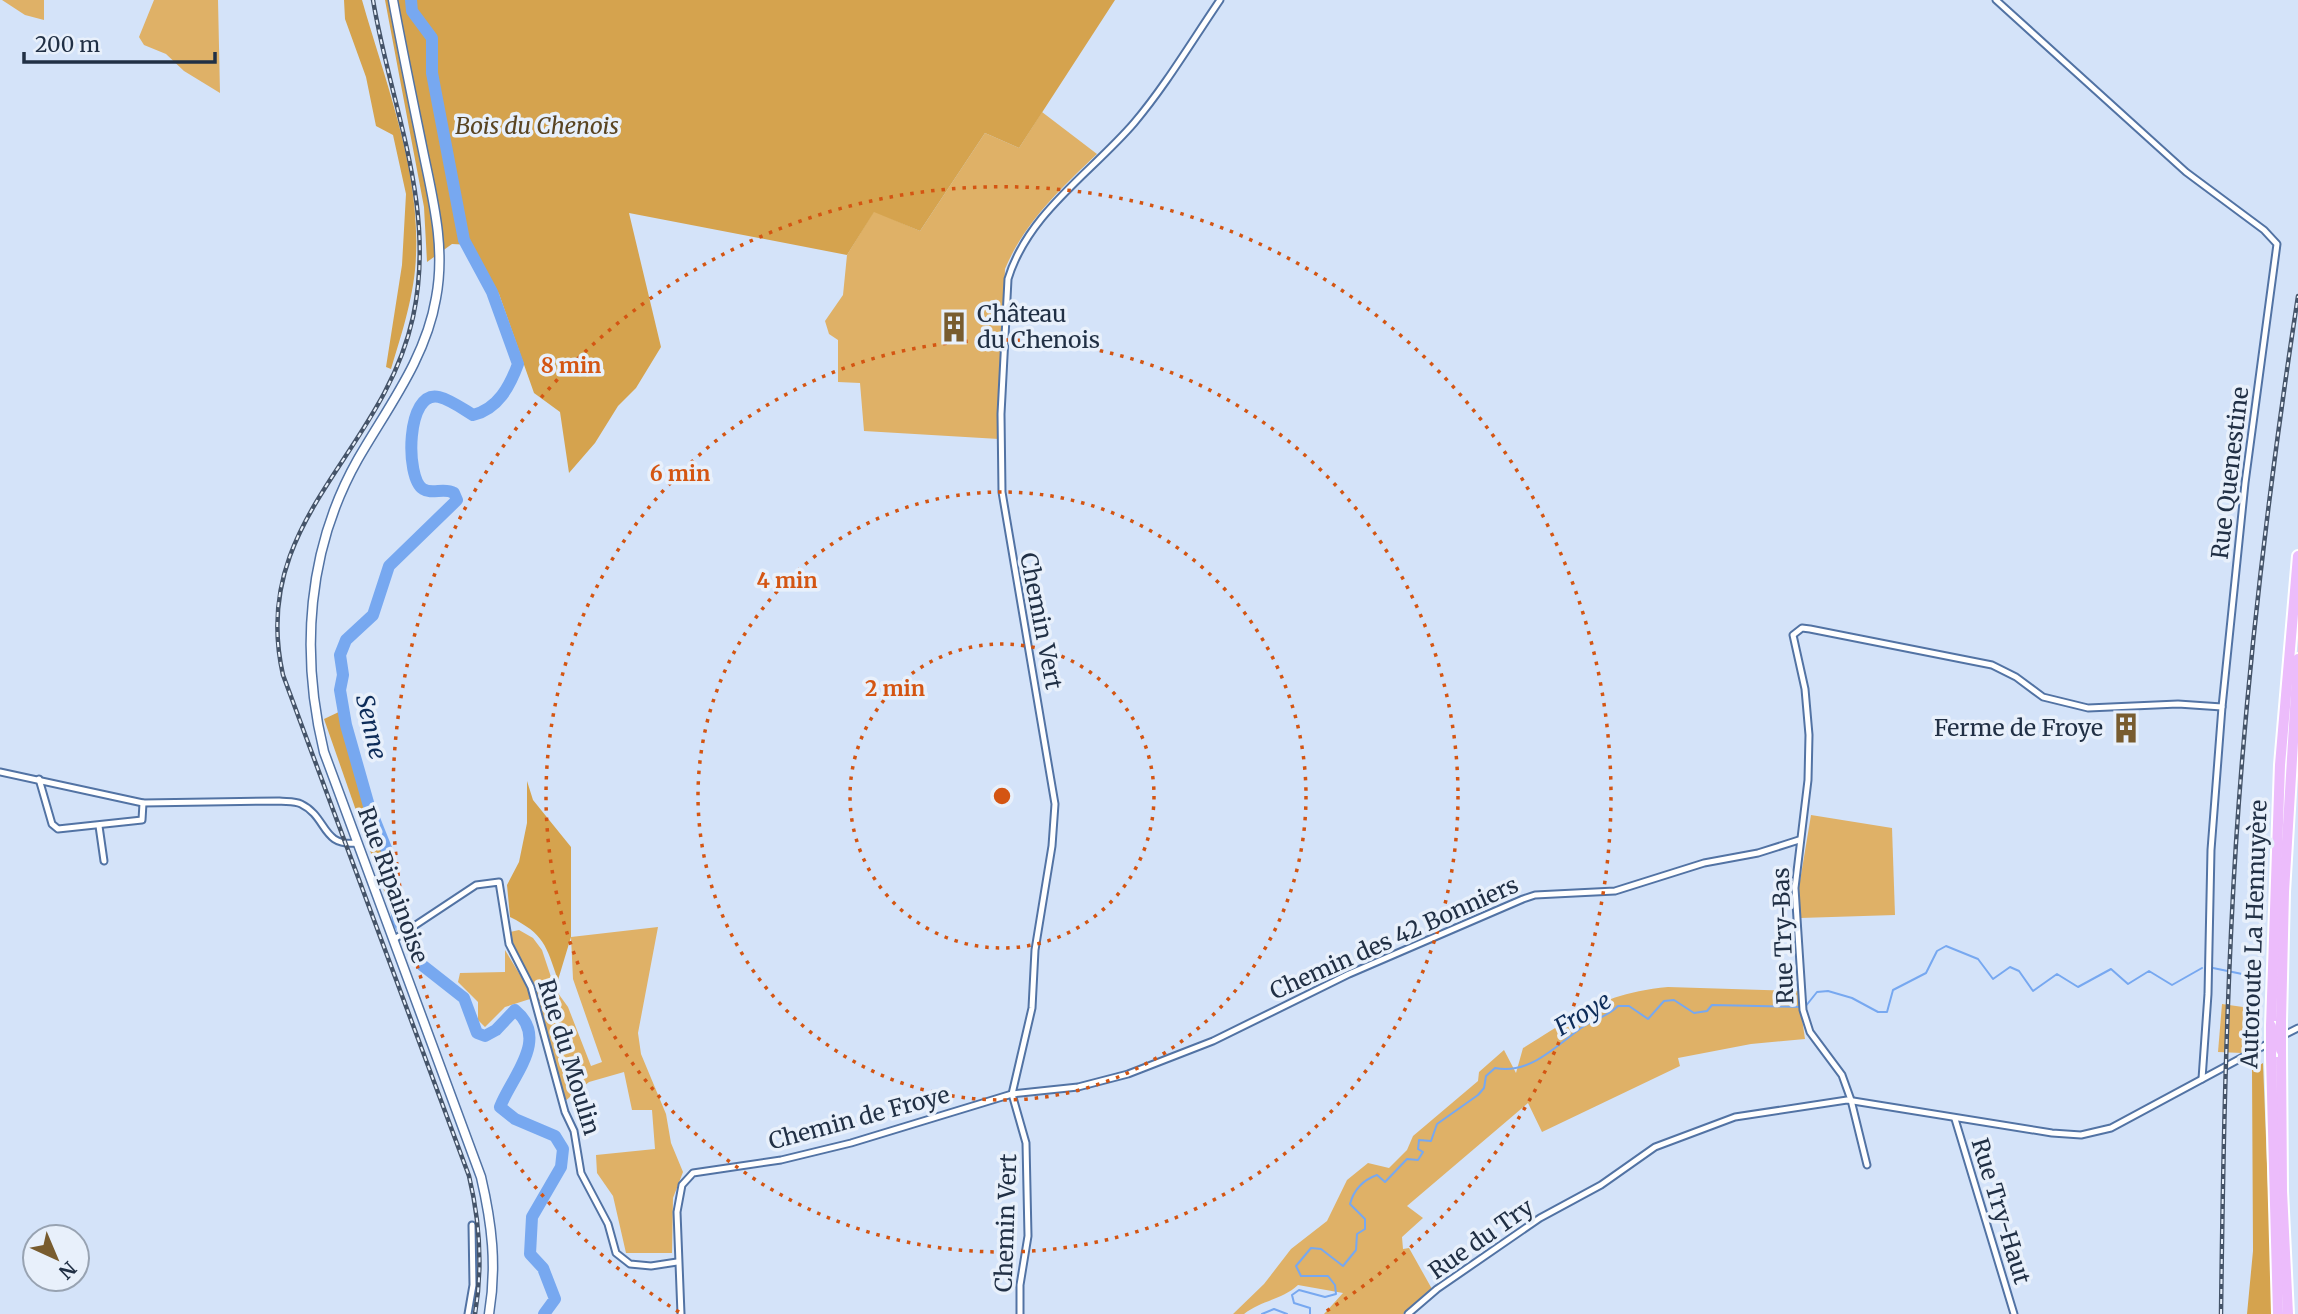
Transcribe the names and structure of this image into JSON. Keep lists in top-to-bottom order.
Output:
{
  "streets": {
    "highway": ["Autoroute La Hennuyère"],
    "street": [
      "Rue Quenestine",
      "Chemin Vert",
      "Rue Ripainoise",
      "Rue Try-Bas",
      "Chemin des 42 Bonniers",
      "Rue du Moulin",
      "Chemin de Froye",
      "Rue Try-Haut",
      "Rue du Try"
    ]
  },
  "crossings": [
    ["Rue Quenestine", "Rue Try-Bas"],
    ["Chemin Vert", "Chemin des 42 Bonniers"],
    ["Chemin Vert", "Chemin de Froye"],
    ["Rue Ripainoise", "Rue du Moulin"],
    ["Rue Try-Bas", "Chemin des 42 Bonniers"],
    ["Rue Try-Bas", "Rue du Try"],
    ["Chemin des 42 Bonniers", "Chemin de Froye"],
    ["Rue du Moulin", "Chemin de Froye"]
  ],
  "water": ["Senne", "Froye"],
  "parks": ["Bois du Chenois"],
  "places": {
    "building": ["Château du Chenois", "Ferme de Froye"]
  },
  "scale_bar": "200 m",
  "north": "bottom right",
  "rings": [
    "8 min",
    "6 min",
    "4 min",
    "2 min"
  ]
}
